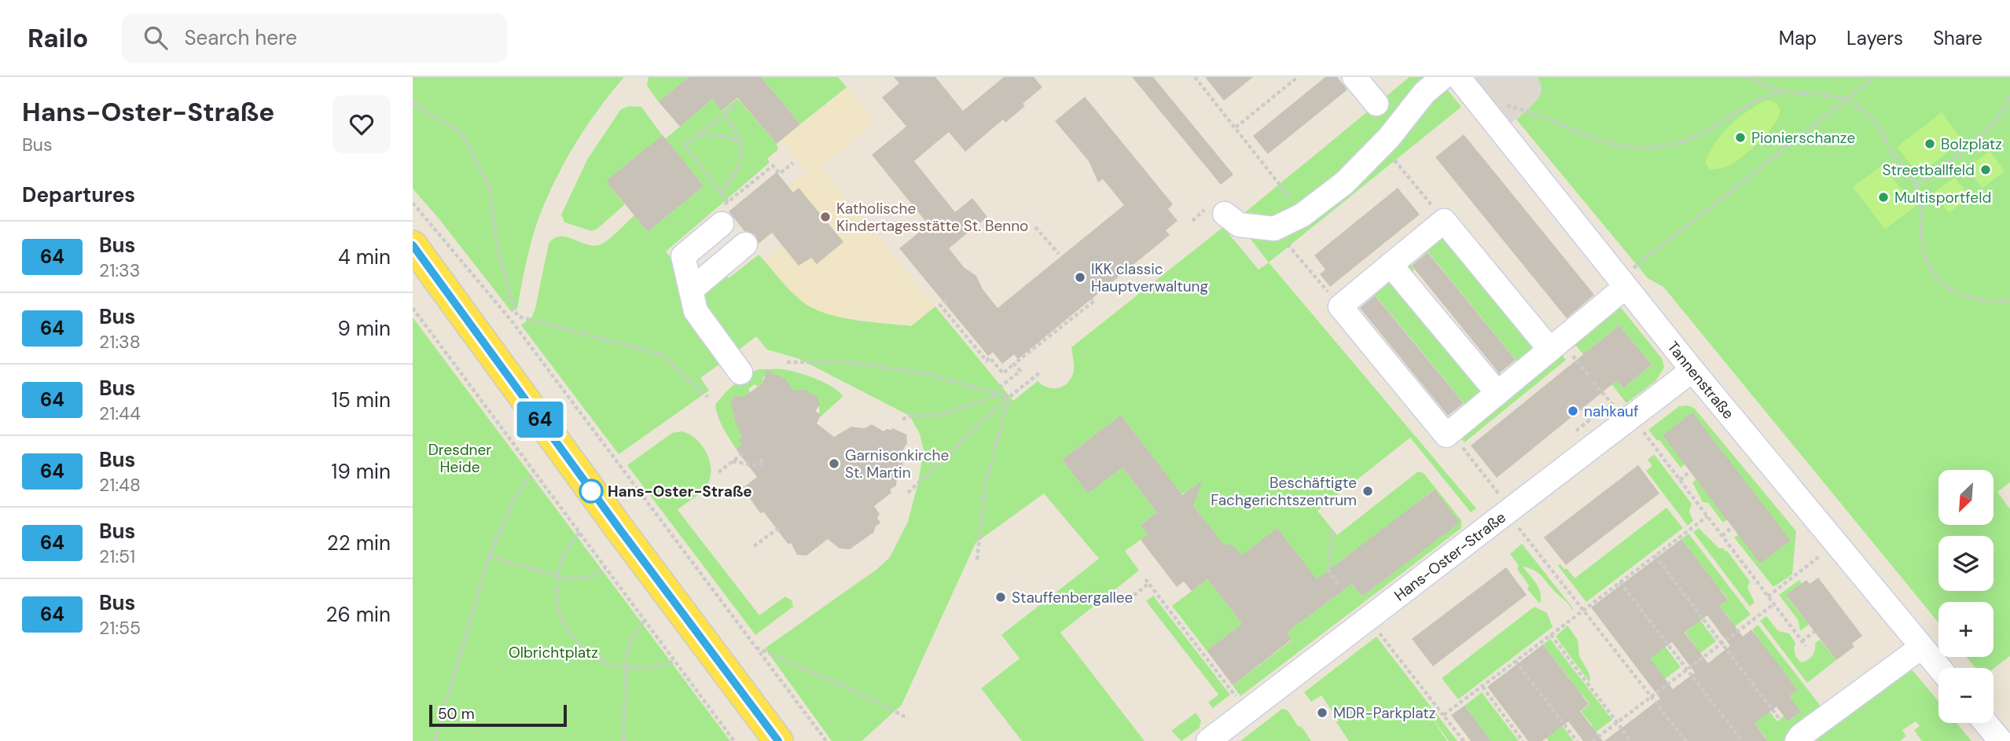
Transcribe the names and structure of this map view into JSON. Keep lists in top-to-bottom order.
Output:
{
  "streets": {
    "street": ["Tannenstraße", "Hans-Oster-Straße"]
  },
  "crossings": [
    ["Tannenstraße", "Hans-Oster-Straße"]
  ],
  "parks": ["Dresdner Heide", "Olbrichtplatz"],
  "places": [
    "Pionierschanze",
    "Bolzplatz",
    "Streetballfeld",
    "Multisportfeld",
    "Katholische Kindertagesstätte St. Benno",
    "IKK classic Hauptverwaltung",
    "nahkauf",
    "Garnisonkirche St. Martin",
    "Hans-Oster-Straße",
    "Beschäftigte Fachgerichtszentrum",
    "Stauffenbergallee",
    "MDR-Parkplatz"
  ],
  "lines": ["bus line 64"],
  "scale_bar": "50 m",
  "north": "bottom left",
  "page": {
    "header": "Railo",
    "search": "Search here",
    "nav": ["Map", "Layers", "Share"],
    "heading": [
      ["Hans-Oster-Straße", "Bus"],
      "Departures"
    ],
    "on_map": "64",
    "list": [
      {
        "mark": "64",
        "name": "Bus",
        "note": "21:33",
        "value": "4 min"
      },
      {
        "mark": "64",
        "name": "Bus",
        "note": "21:38",
        "value": "9 min"
      },
      {
        "mark": "64",
        "name": "Bus",
        "note": "21:44",
        "value": "15 min"
      },
      {
        "mark": "64",
        "name": "Bus",
        "note": "21:48",
        "value": "19 min"
      },
      {
        "mark": "64",
        "name": "Bus",
        "note": "21:51",
        "value": "22 min"
      },
      {
        "mark": "64",
        "name": "Bus",
        "note": "21:55",
        "value": "26 min"
      }
    ],
    "map_buttons": ["+", "−"],
    "scale": "50 m"
  }
}
